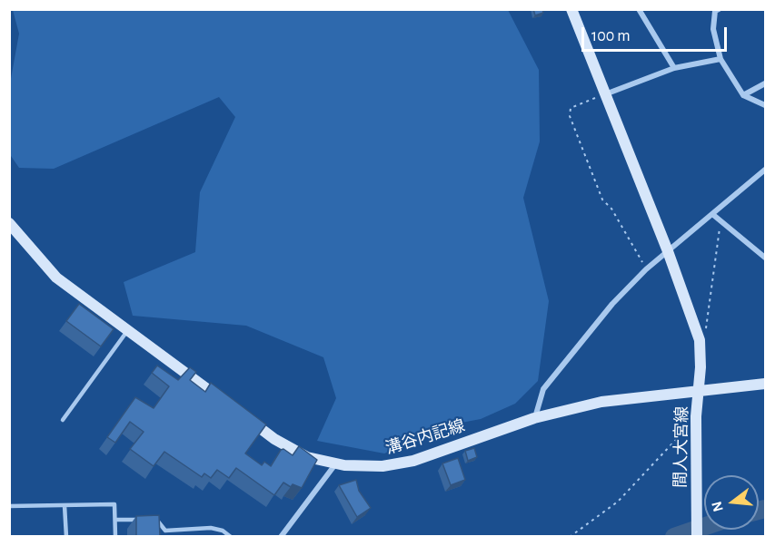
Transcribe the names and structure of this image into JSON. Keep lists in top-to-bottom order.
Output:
{
  "streets": {
    "main road": ["溝谷内記線", "間人大宮線"]
  },
  "crossings": [
    ["溝谷内記線", "間人大宮線"]
  ],
  "scale_bar": "100 m",
  "north": "left"
}
